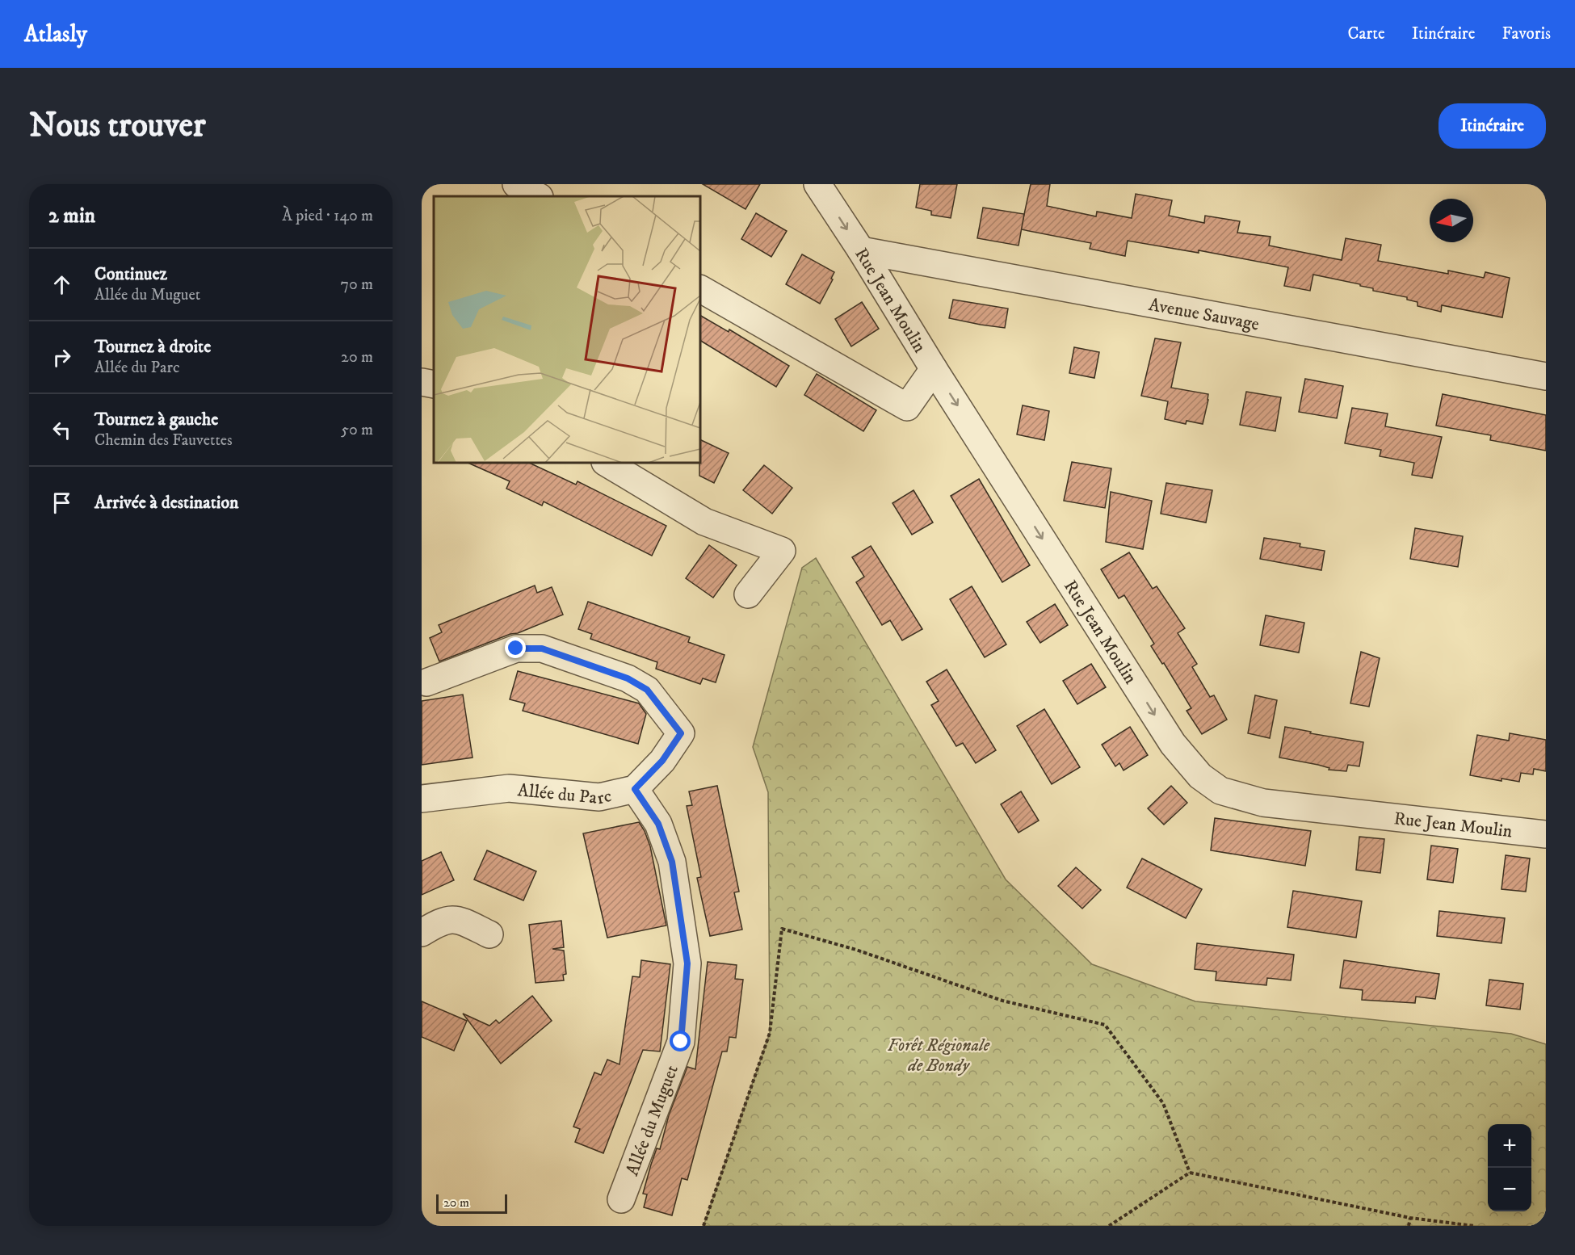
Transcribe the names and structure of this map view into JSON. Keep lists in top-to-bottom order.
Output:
{
  "streets": {
    "street": [
      "Rue Jean Moulin",
      "Avenue Sauvage",
      "Allée du Parc",
      "Allée du Muguet"
    ]
  },
  "crossings": [
    ["Rue Jean Moulin", "Avenue Sauvage"],
    ["Allée du Parc", "Allée du Muguet"]
  ],
  "one_way": ["Rue Jean Moulin"],
  "parks": ["Forêt Régionale de Bondy"],
  "scale_bar": "20 m",
  "north": "left",
  "page": {
    "header": "Atlasly",
    "nav": ["Carte", "Itinéraire", "Favoris"],
    "buttons": "Itinéraire",
    "title": "Nous trouver",
    "heading": ["2 min", "À pied · 140 m"],
    "list": [
      ["Continuez", "Allée du Muguet", "70 m"],
      ["Tournez à droite", "Allée du Parc", "20 m"],
      ["Tournez à gauche", "Chemin des Fauvettes", "50 m"],
      "Arrivée à destination"
    ],
    "map_buttons": ["+", "−"],
    "scale": "20 m"
  }
}
